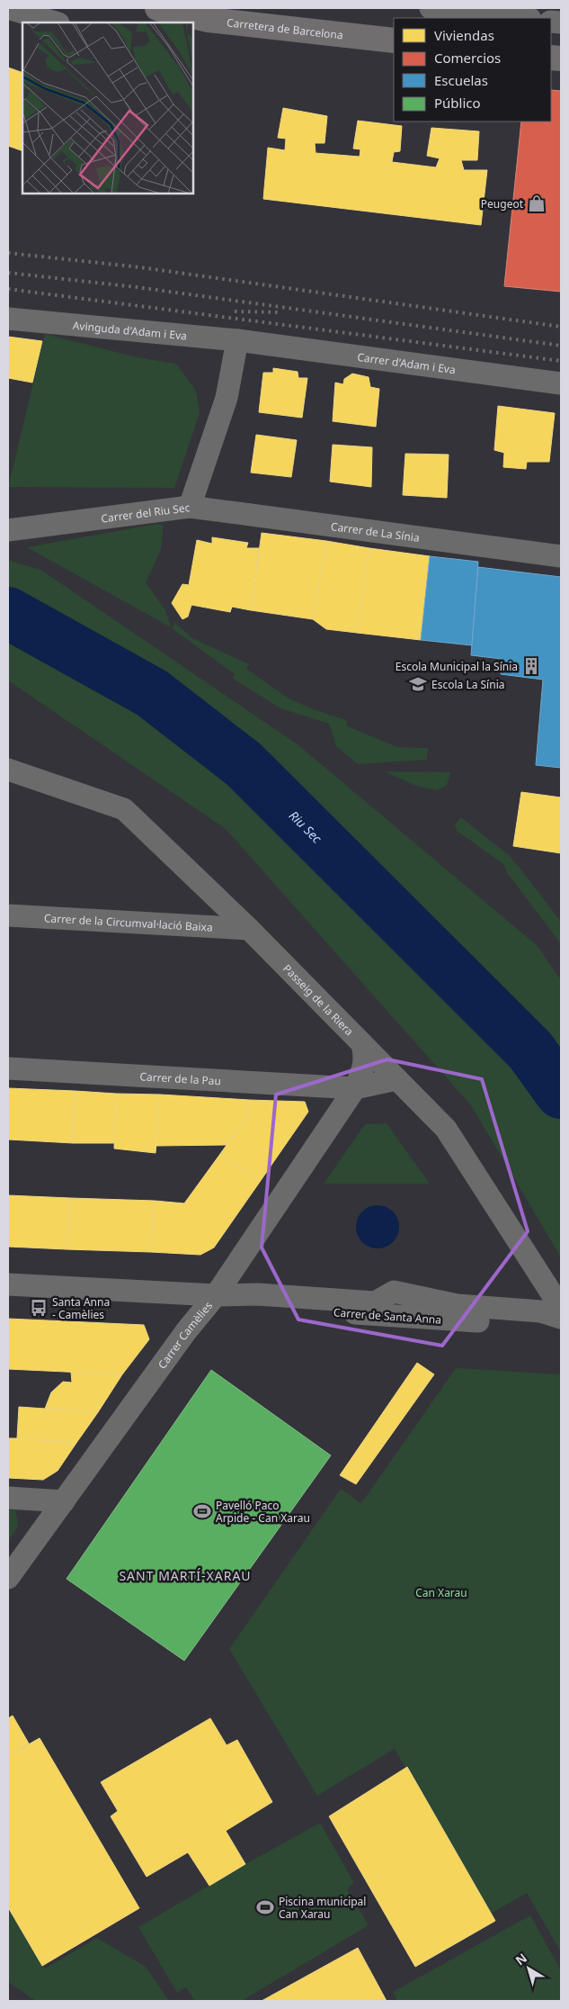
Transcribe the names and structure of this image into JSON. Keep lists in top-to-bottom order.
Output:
{
  "streets": {
    "main road": ["Carretera de Barcelona"],
    "street": [
      "Avinguda d'Adam i Eva",
      "Carrer d'Adam i Eva",
      "Carrer del Riu Sec",
      "Carrer de La Sínia",
      "Carrer de la Circumval·lació Baixa",
      "Passeig de la Riera",
      "Carrer de la Pau",
      "Carrer de Santa Anna",
      "Carrer Camèlies"
    ]
  },
  "crossings": [
    ["Avinguda d'Adam i Eva", "Carrer d'Adam i Eva"],
    ["Avinguda d'Adam i Eva", "Carrer del Riu Sec"],
    ["Carrer d'Adam i Eva", "Carrer del Riu Sec"],
    ["Carrer del Riu Sec", "Carrer de La Sínia"],
    ["Carrer de la Circumval·lació Baixa", "Passeig de la Riera"],
    ["Passeig de la Riera", "Carrer de Santa Anna"],
    ["Passeig de la Riera", "Carrer Camèlies"],
    ["Carrer de la Pau", "Carrer Camèlies"],
    ["Carrer de Santa Anna", "Carrer Camèlies"]
  ],
  "districts": ["SANT MARTÍ-XARAU"],
  "water": ["Riu Sec"],
  "parks": ["Can Xarau"],
  "places": {
    "shop": ["Peugeot"],
    "building": ["Escola Municipal la Sínia"],
    "school or university": ["Escola La Sínia"],
    "bus stop": ["Santa Anna - Camèlies"],
    "sports": ["Pavelló Paco Arpide - Can Xarau", "Piscina municipal Can Xarau"]
  },
  "legend": [
    "Viviendas",
    "Comercios",
    "Escuelas",
    "Público"
  ],
  "north": "top left"
}
